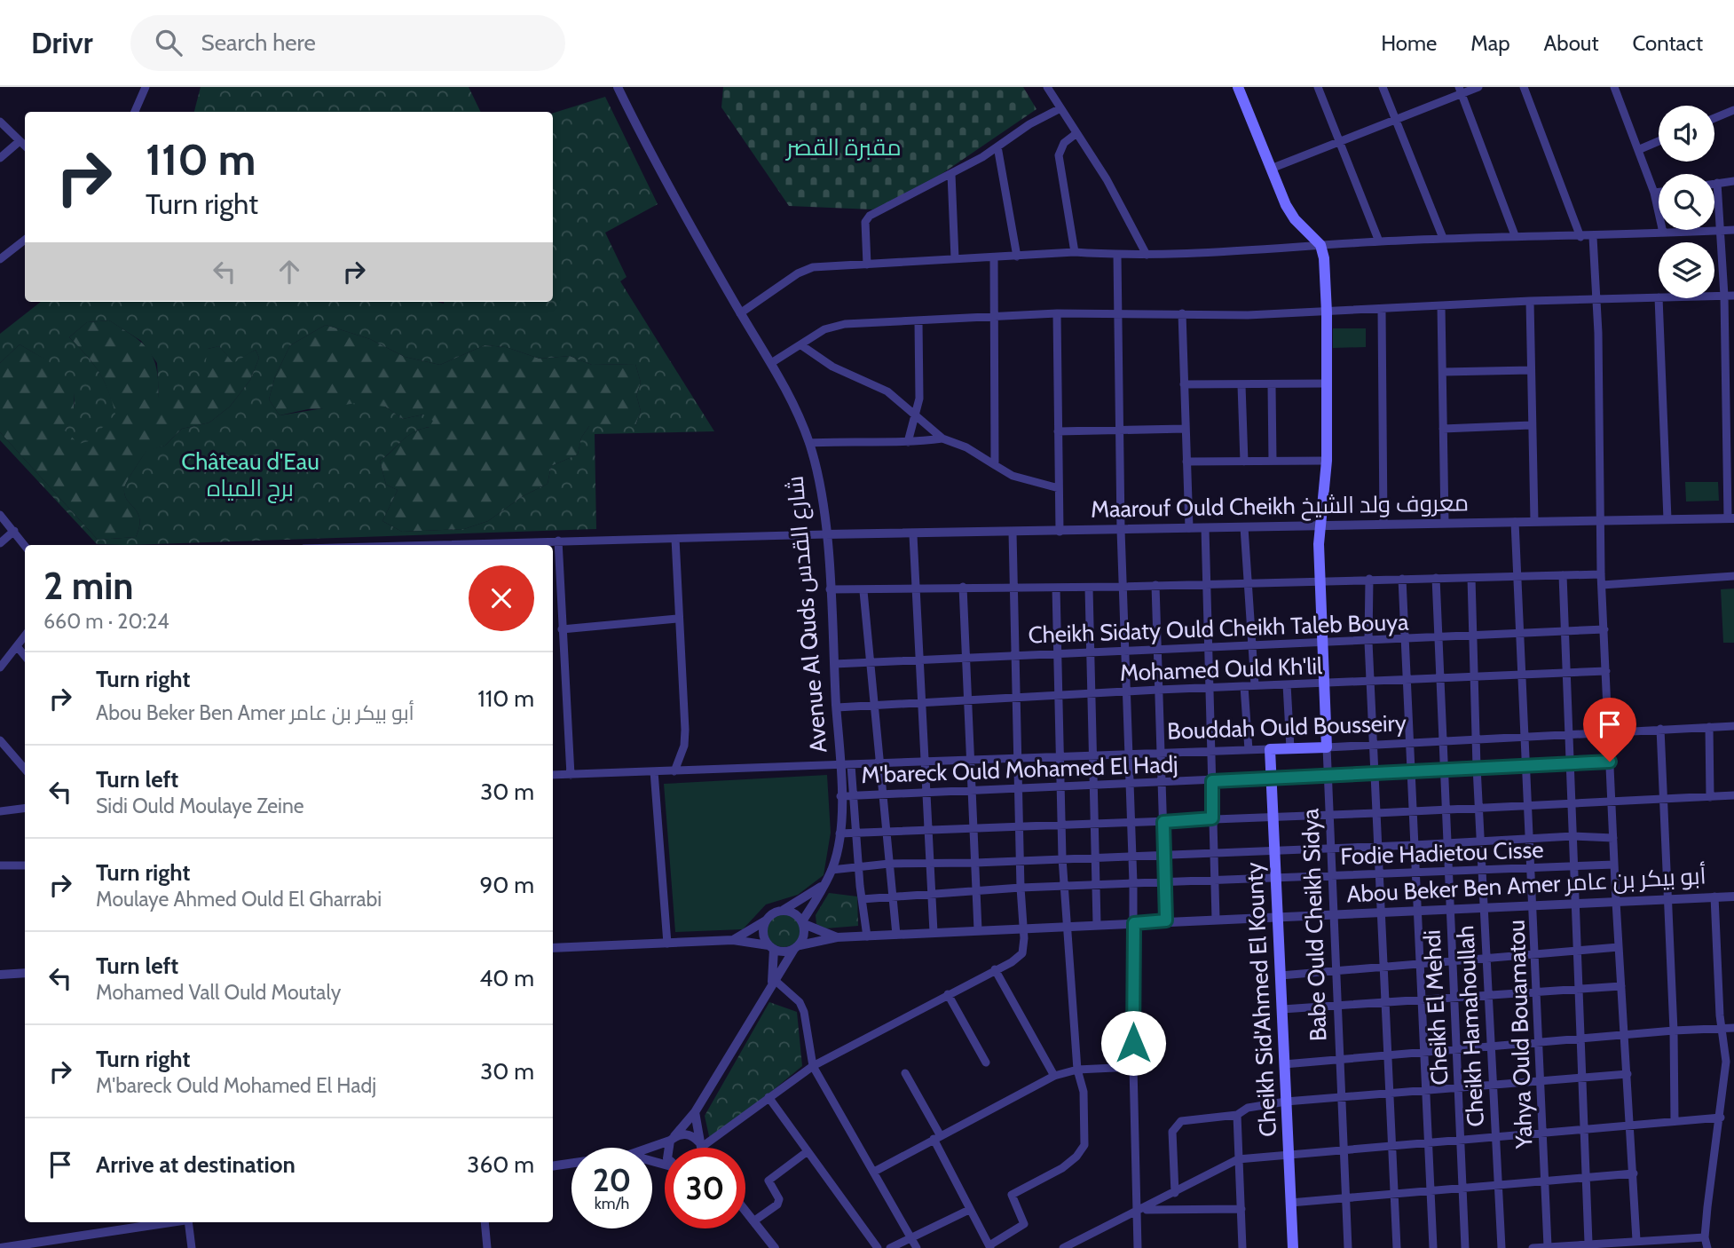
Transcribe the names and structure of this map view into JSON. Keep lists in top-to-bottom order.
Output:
{
  "streets": {
    "main road": ["Bouddah Ould Bousseiry", "Babe Ould Cheikh Sidya", "Cheikh Sid'Ahmed El Kounty"],
    "street": [
      "Maarouf Ould Cheikh معروف ولد الشيخ",
      "Avenue Al Quds شارع القدس",
      "Cheikh Sidaty Ould Cheikh Taleb Bouya",
      "Mohamed Ould Kh'lil",
      "M'bareck Ould Mohamed El Hadj",
      "Fodie Hadietou Cisse",
      "Abou Beker Ben Amer أبو بيكر بن عامر",
      "Cheikh El Mehdi",
      "Cheikh Hamahoullah",
      "Yahya Ould Bouamatou"
    ]
  },
  "crossings": [
    ["Maarouf Ould Cheikh معروف ولد الشيخ", "Avenue Al Quds شارع القدس"],
    ["Maarouf Ould Cheikh معروف ولد الشيخ", "Babe Ould Cheikh Sidya"],
    ["Maarouf Ould Cheikh معروف ولد الشيخ", "Yahya Ould Bouamatou"],
    ["Avenue Al Quds شارع القدس", "Cheikh Sidaty Ould Cheikh Taleb Bouya"],
    ["Avenue Al Quds شارع القدس", "Mohamed Ould Kh'lil"],
    ["Avenue Al Quds شارع القدس", "Bouddah Ould Bousseiry"],
    ["Avenue Al Quds شارع القدس", "M'bareck Ould Mohamed El Hadj"],
    ["Avenue Al Quds شارع القدس", "Abou Beker Ben Amer أبو بيكر بن عامر"],
    ["Cheikh Sidaty Ould Cheikh Taleb Bouya", "Babe Ould Cheikh Sidya"],
    ["Cheikh Sidaty Ould Cheikh Taleb Bouya", "Cheikh El Mehdi"],
    ["Cheikh Sidaty Ould Cheikh Taleb Bouya", "Cheikh Hamahoullah"],
    ["Cheikh Sidaty Ould Cheikh Taleb Bouya", "Yahya Ould Bouamatou"],
    ["Mohamed Ould Kh'lil", "Babe Ould Cheikh Sidya"],
    ["Mohamed Ould Kh'lil", "Cheikh El Mehdi"],
    ["Mohamed Ould Kh'lil", "Cheikh Hamahoullah"],
    ["Mohamed Ould Kh'lil", "Yahya Ould Bouamatou"],
    ["Bouddah Ould Bousseiry", "Babe Ould Cheikh Sidya"],
    ["Bouddah Ould Bousseiry", "Cheikh Sid'Ahmed El Kounty"],
    ["Bouddah Ould Bousseiry", "Cheikh El Mehdi"],
    ["Bouddah Ould Bousseiry", "Cheikh Hamahoullah"],
    ["Bouddah Ould Bousseiry", "Yahya Ould Bouamatou"],
    ["M'bareck Ould Mohamed El Hadj", "Babe Ould Cheikh Sidya"],
    ["M'bareck Ould Mohamed El Hadj", "Cheikh Sid'Ahmed El Kounty"],
    ["M'bareck Ould Mohamed El Hadj", "Cheikh El Mehdi"],
    ["M'bareck Ould Mohamed El Hadj", "Cheikh Hamahoullah"],
    ["M'bareck Ould Mohamed El Hadj", "Yahya Ould Bouamatou"],
    ["Fodie Hadietou Cisse", "Babe Ould Cheikh Sidya"],
    ["Fodie Hadietou Cisse", "Cheikh Sid'Ahmed El Kounty"],
    ["Fodie Hadietou Cisse", "Cheikh El Mehdi"],
    ["Fodie Hadietou Cisse", "Cheikh Hamahoullah"],
    ["Fodie Hadietou Cisse", "Yahya Ould Bouamatou"],
    ["Abou Beker Ben Amer أبو بيكر بن عامر", "Babe Ould Cheikh Sidya"],
    ["Abou Beker Ben Amer أبو بيكر بن عامر", "Cheikh Sid'Ahmed El Kounty"],
    ["Abou Beker Ben Amer أبو بيكر بن عامر", "Cheikh El Mehdi"],
    ["Abou Beker Ben Amer أبو بيكر بن عامر", "Cheikh Hamahoullah"],
    ["Abou Beker Ben Amer أبو بيكر بن عامر", "Yahya Ould Bouamatou"]
  ],
  "parks": ["مقبرة القصر", "Château d'Eau برج المياه"],
  "page": {
    "header": "Drivr",
    "search": "Search here",
    "nav": [
      "Home",
      "Map",
      "About",
      "Contact"
    ],
    "turn": ["110 m", "Turn right"],
    "heading": ["2 min", "660 m · 20:24"],
    "list": [
      {
        "name": "Turn right",
        "note": "Abou Beker Ben Amer أبو بيكر بن عامر",
        "value": "110 m"
      },
      {
        "name": "Turn left",
        "note": "Sidi Ould Moulaye Zeine",
        "value": "30 m"
      },
      {
        "name": "Turn right",
        "note": "Moulaye Ahmed Ould El Gharrabi",
        "value": "90 m"
      },
      {
        "name": "Turn left",
        "note": "Mohamed Vall Ould Moutaly",
        "value": "40 m"
      },
      {
        "name": "Turn right",
        "note": "M'bareck Ould Mohamed El Hadj",
        "value": "30 m"
      },
      {
        "name": "Arrive at destination",
        "value": "360 m"
      }
    ],
    "speed": "20 km/h",
    "limit": "30"
  }
}
